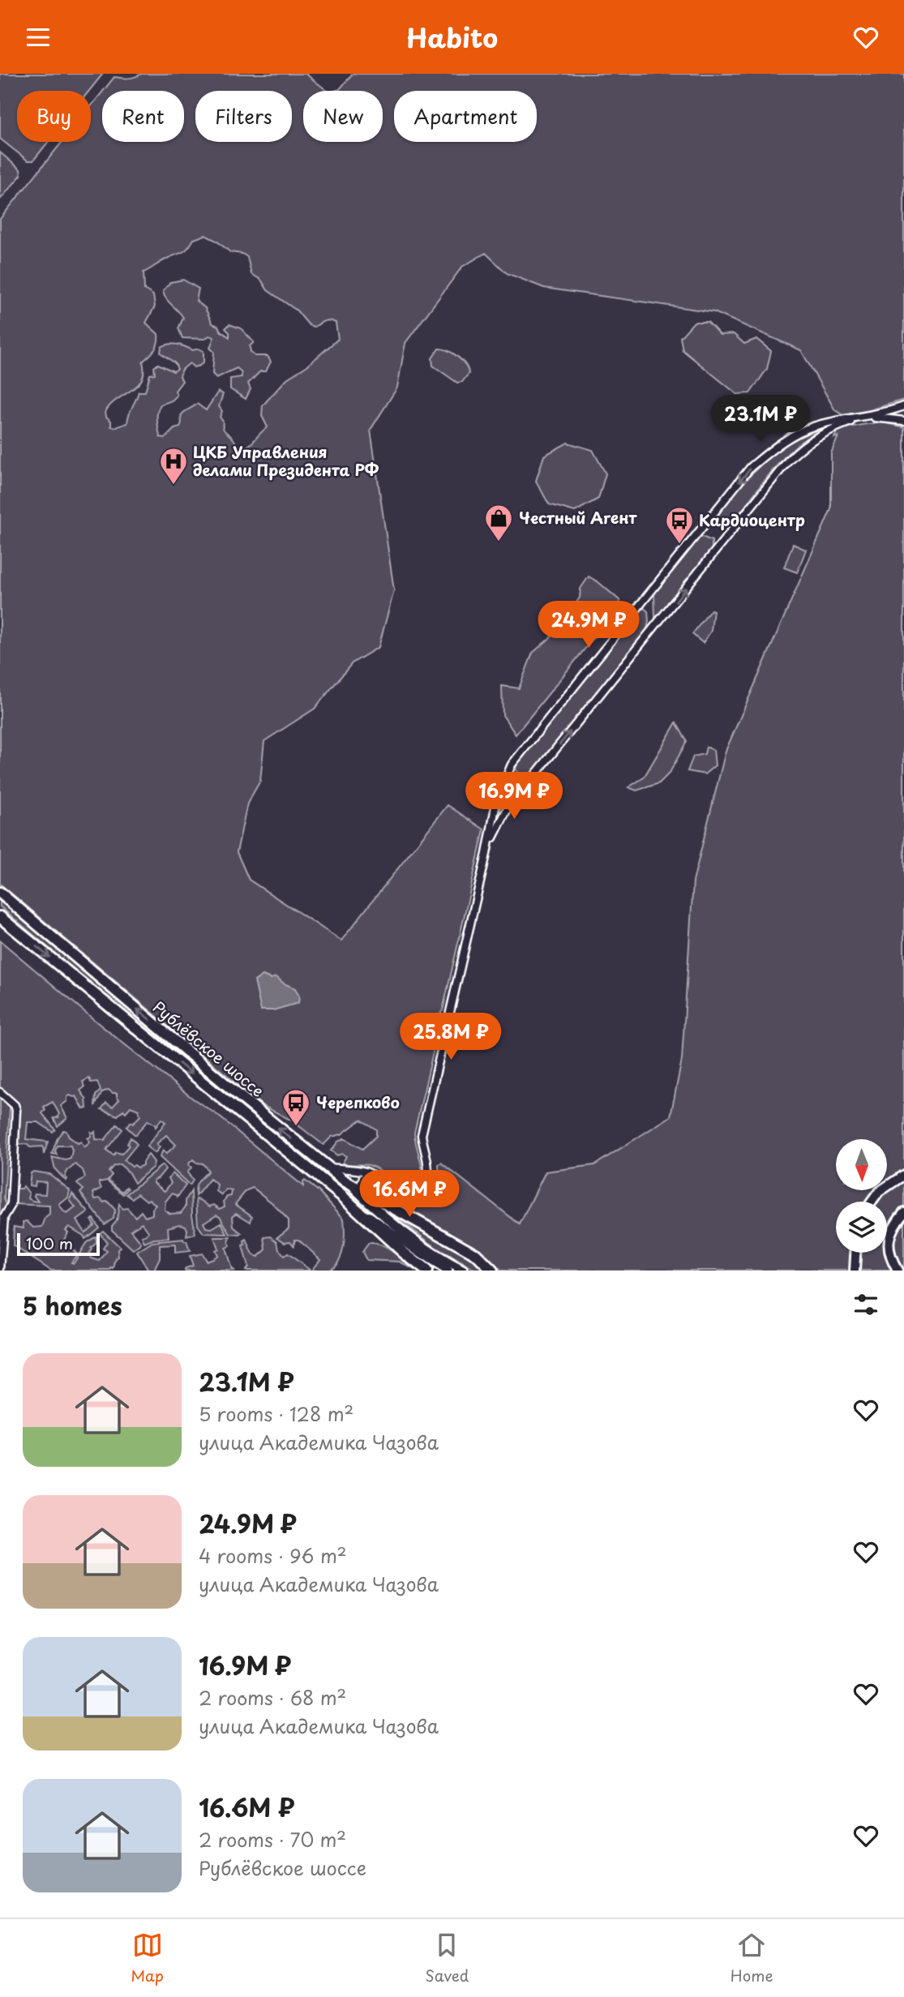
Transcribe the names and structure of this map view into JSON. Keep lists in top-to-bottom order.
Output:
{
  "streets": {
    "main road": ["Рублёвское шоссе"]
  },
  "places": {
    "hospital": ["ЦКБ Управления делами Президента РФ"],
    "shop": ["Честный Агент"],
    "bus stop": ["Кардиоцентр", "Черепково"]
  },
  "scale_bar": "100 m",
  "north": "bottom",
  "page": {
    "header": "Habito",
    "chip": [
      "Buy",
      "Rent",
      "Filters",
      "New",
      "Apartment"
    ],
    "price": [
      "23.1M ₽",
      "24.9M ₽",
      "16.9M ₽",
      "25.8M ₽",
      "16.6M ₽"
    ],
    "scale": "100 m",
    "heading": "5 homes",
    "list": [
      {
        "name": "23.1M ₽",
        "note": "5 rooms · 128 m² · улица Академика Чазова"
      },
      {
        "name": "24.9M ₽",
        "note": "4 rooms · 96 m² · улица Академика Чазова"
      },
      {
        "name": "16.9M ₽",
        "note": "2 rooms · 68 m² · улица Академика Чазова"
      },
      {
        "name": "16.6M ₽",
        "note": "2 rooms · 70 m² · Рублёвское шоссе"
      }
    ],
    "tabs": ["Map", "Saved", "Home"]
  }
}
